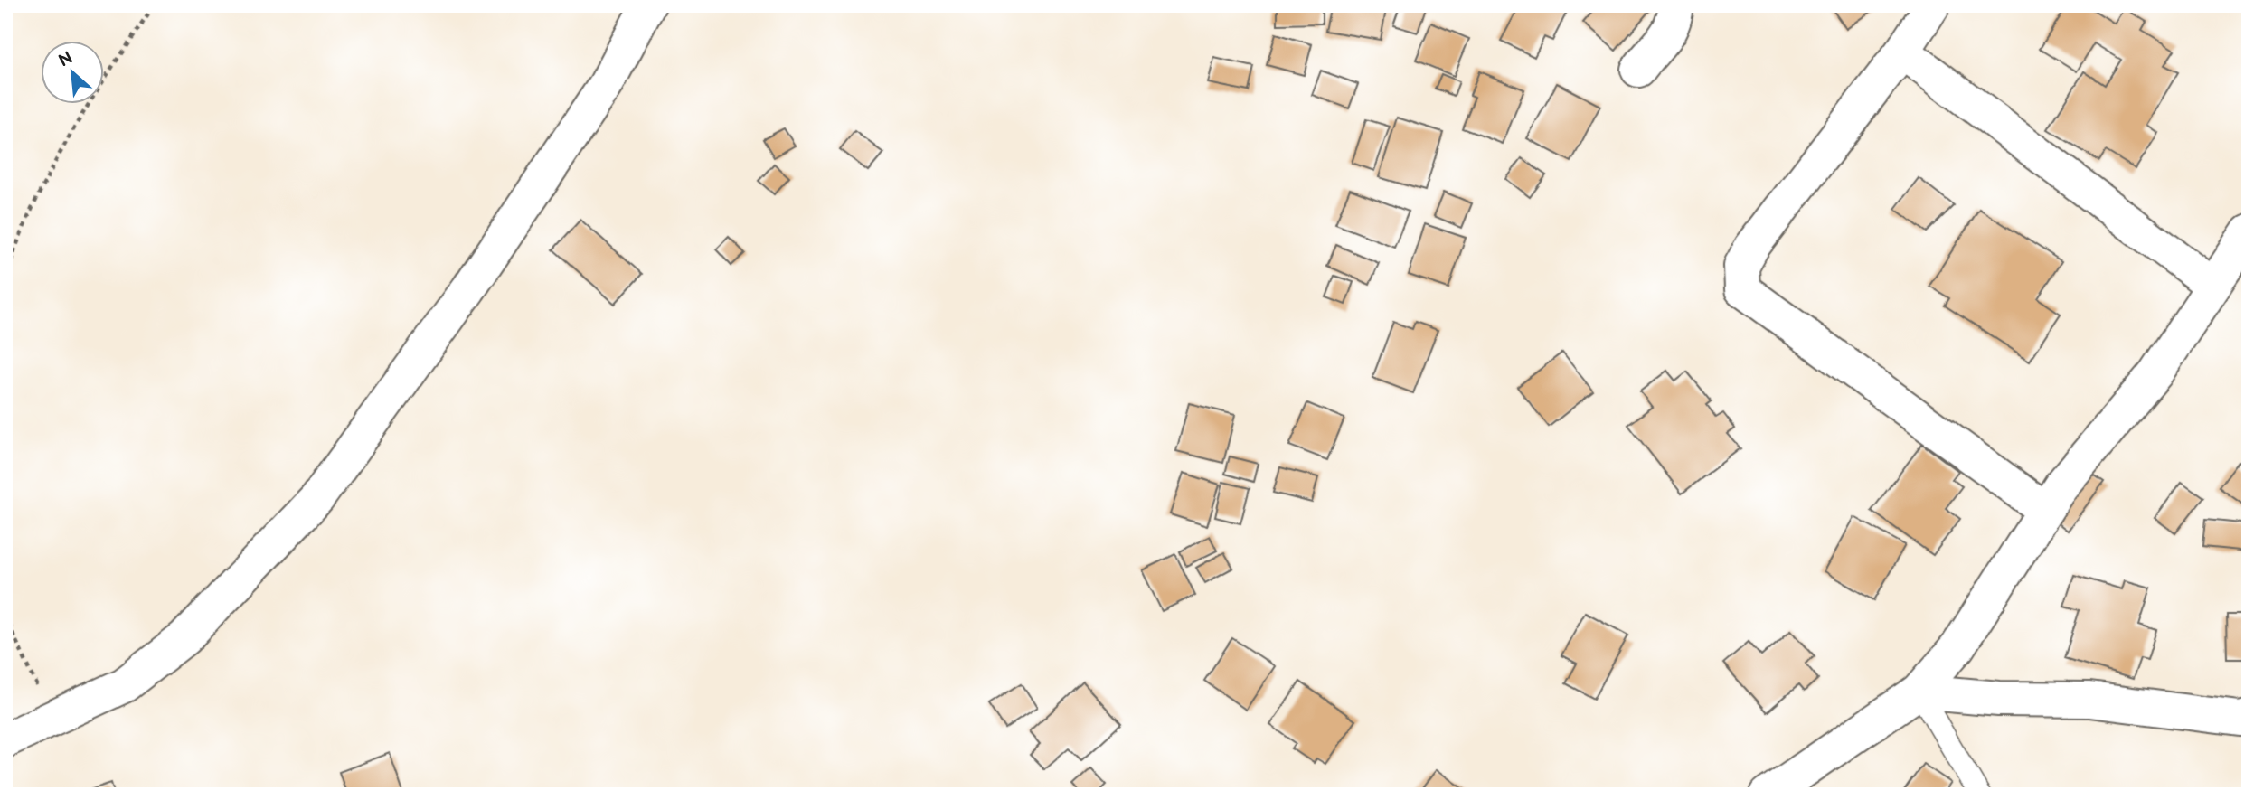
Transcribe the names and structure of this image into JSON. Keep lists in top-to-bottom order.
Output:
{
  "north": "top left"
}
